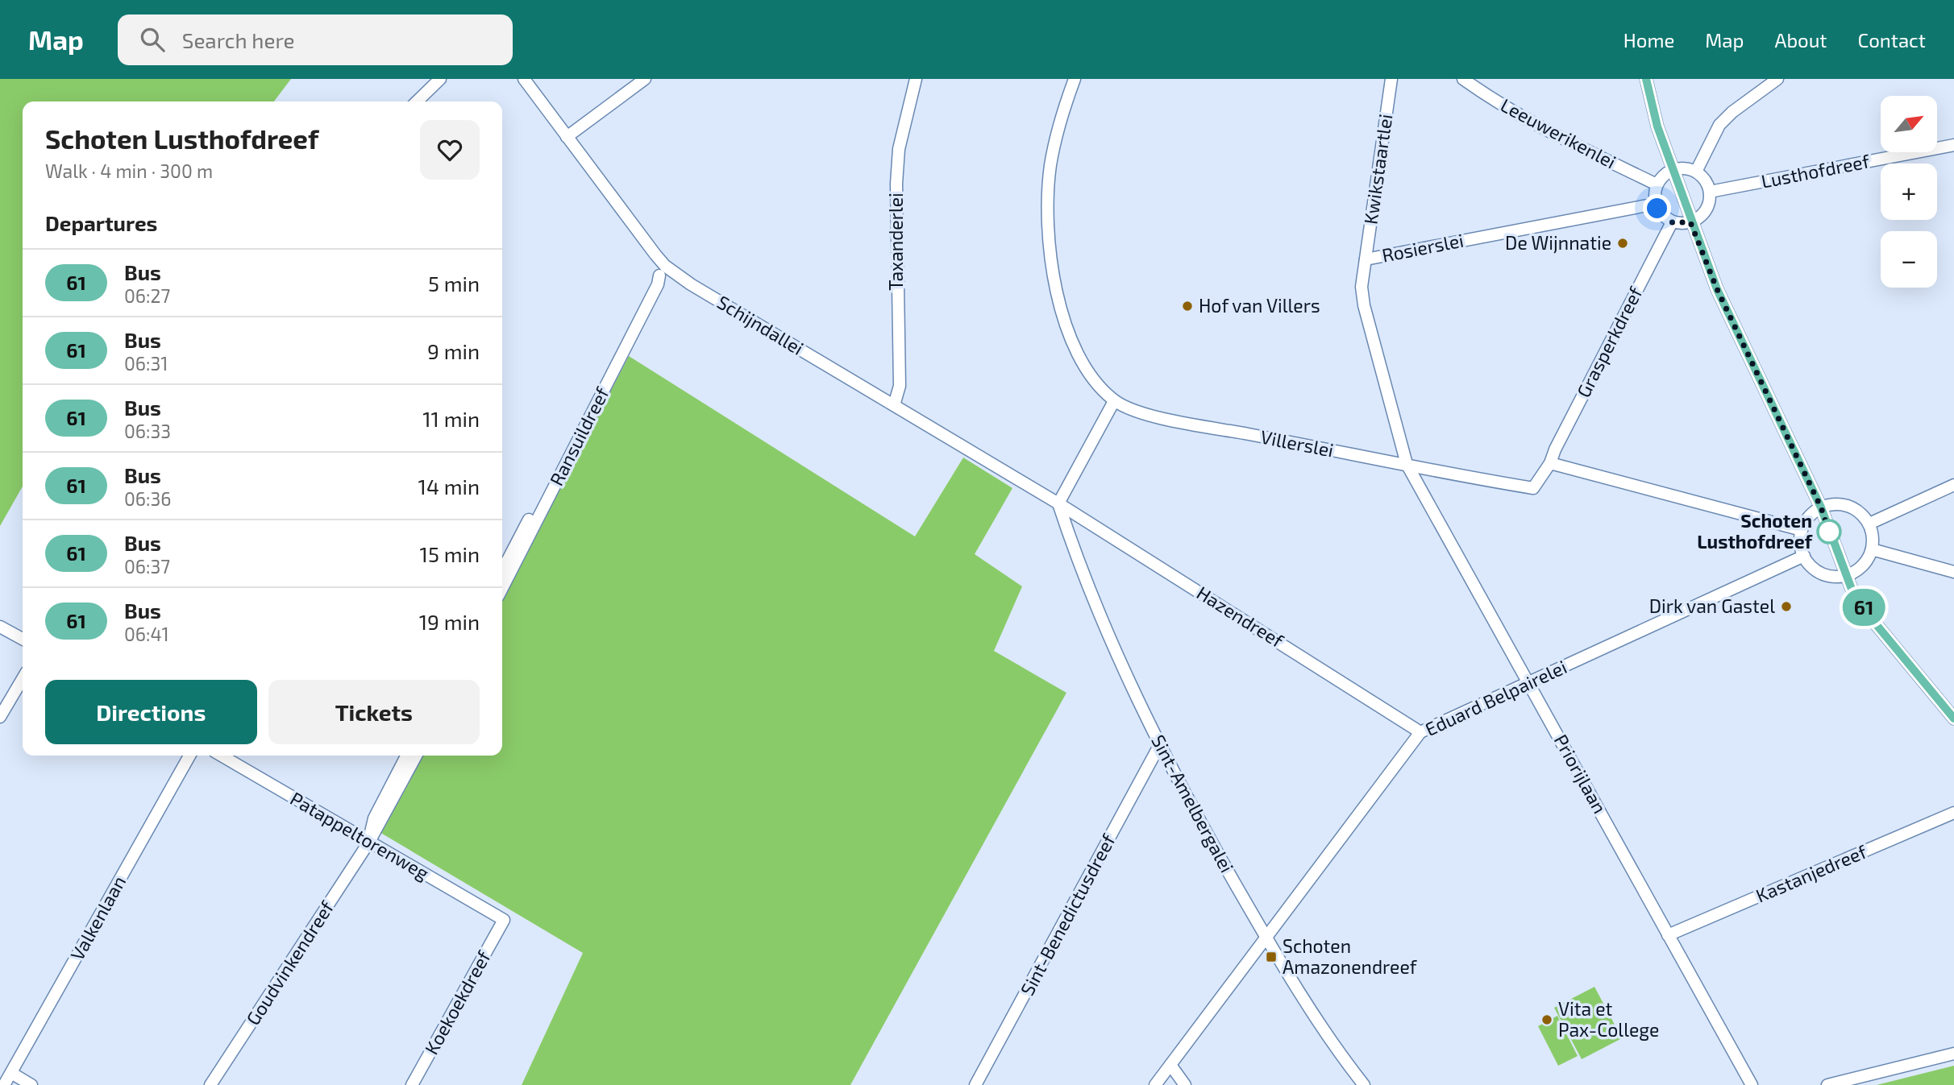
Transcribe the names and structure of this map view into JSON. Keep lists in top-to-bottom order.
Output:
{
  "streets": {
    "street": [
      "Leeuwerikenlei",
      "Kwikstaartlei",
      "Lusthofdreef",
      "Taxanderlei",
      "Rosierslei",
      "Schijndallei",
      "Grasperkdreef",
      "Ransuildreef",
      "Villerslei",
      "Hazendreef",
      "Eduard Belpairelei",
      "Priorijlaan",
      "Sint-Amelbergalei",
      "Patappeltorenweg",
      "Kastanjedreef",
      "Sint-Benedictusdreef",
      "Valkenlaan",
      "Goudvinkendreef",
      "Koekoekdreef"
    ]
  },
  "crossings": [
    ["Kwikstaartlei", "Rosierslei"],
    ["Taxanderlei", "Schijndallei"],
    ["Rosierslei", "Villerslei"],
    ["Rosierslei", "Priorijlaan"],
    ["Schijndallei", "Ransuildreef"],
    ["Schijndallei", "Hazendreef"],
    ["Schijndallei", "Sint-Amelbergalei"],
    ["Grasperkdreef", "Villerslei"],
    ["Villerslei", "Priorijlaan"],
    ["Hazendreef", "Eduard Belpairelei"],
    ["Hazendreef", "Sint-Amelbergalei"],
    ["Eduard Belpairelei", "Priorijlaan"],
    ["Eduard Belpairelei", "Sint-Amelbergalei"],
    ["Priorijlaan", "Kastanjedreef"],
    ["Sint-Amelbergalei", "Sint-Benedictusdreef"],
    ["Patappeltorenweg", "Goudvinkendreef"],
    ["Patappeltorenweg", "Koekoekdreef"]
  ],
  "places": {
    "other": [
      "De Wijnnatie",
      "Hof van Villers",
      "Schoten Lusthofdreef",
      "Dirk van Gastel",
      "Vita et Pax-College"
    ],
    "transit": ["Schoten Amazonendreef"]
  },
  "lines": ["bus line 61"],
  "north": "top right",
  "page": {
    "header": "Map",
    "search": "Search here",
    "nav": [
      "Home",
      "Map",
      "About",
      "Contact"
    ],
    "on_map": "61",
    "map_buttons": ["+", "−"],
    "heading": [
      ["Schoten Lusthofdreef", "Walk · 4 min · 300 m"],
      "Departures"
    ],
    "list": [
      {
        "mark": "61",
        "name": "Bus",
        "note": "06:27",
        "value": "5 min"
      },
      {
        "mark": "61",
        "name": "Bus",
        "note": "06:31",
        "value": "9 min"
      },
      {
        "mark": "61",
        "name": "Bus",
        "note": "06:33",
        "value": "11 min"
      },
      {
        "mark": "61",
        "name": "Bus",
        "note": "06:36",
        "value": "14 min"
      },
      {
        "mark": "61",
        "name": "Bus",
        "note": "06:37",
        "value": "15 min"
      },
      {
        "mark": "61",
        "name": "Bus",
        "note": "06:41",
        "value": "19 min"
      }
    ],
    "buttons": ["Directions", "Tickets"]
  }
}
